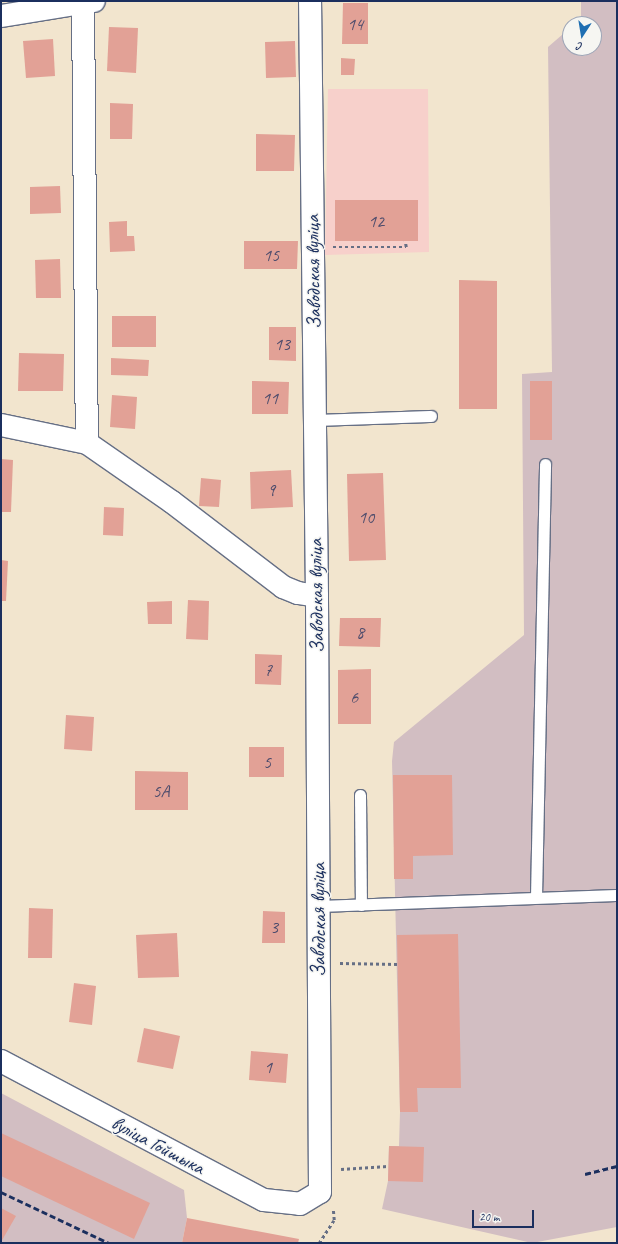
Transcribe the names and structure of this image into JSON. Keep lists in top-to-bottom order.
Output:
{
  "streets": {
    "street": ["Заводская вуліца", "вуліца Гойшыка"]
  },
  "crossings": [
    ["Заводская вуліца", "вуліца Гойшыка"]
  ],
  "house_numbers": [
    "14",
    "12",
    "15",
    "13",
    "11",
    "9",
    "10",
    "8",
    "7",
    "6",
    "5",
    "5А",
    "3",
    "1"
  ],
  "scale_bar": "20 m",
  "north": "bottom"
}
